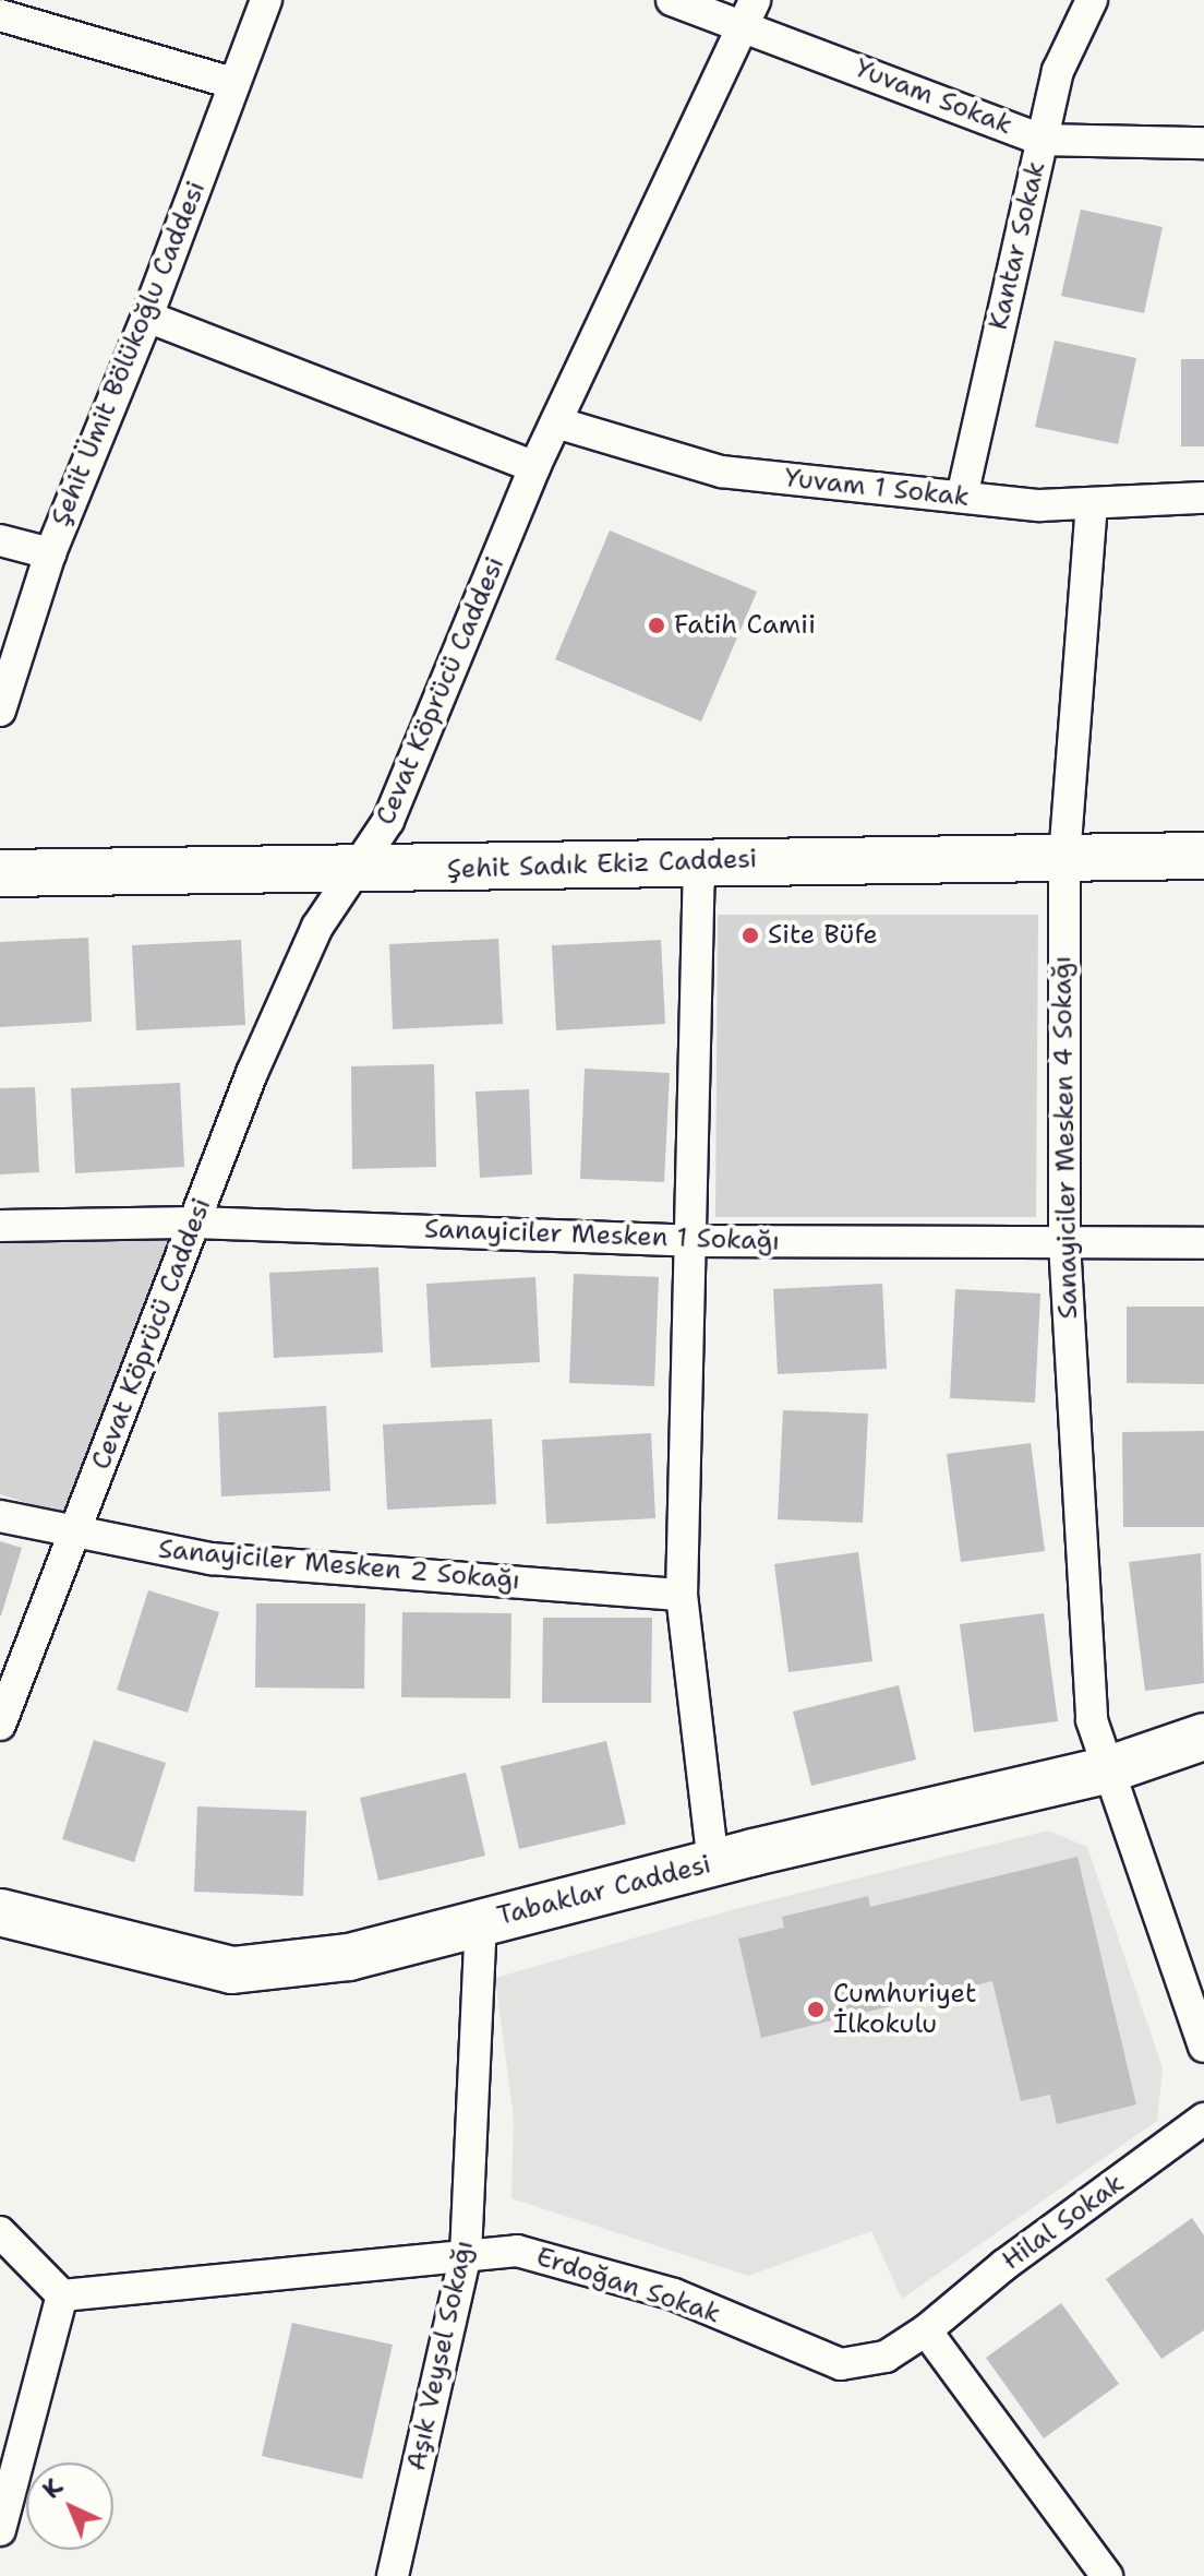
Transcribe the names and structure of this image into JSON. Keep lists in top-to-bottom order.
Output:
{
  "streets": {
    "street": [
      "Yuvam Sokak",
      "Kantar Sokak",
      "Şehit Ümit Bölükoğlu Caddesi",
      "Yuvam 1 Sokak",
      "Cevat Köprücü Caddesi",
      "Şehit Sadık Ekiz Caddesi",
      "Sanayiciler Mesken 4 Sokağı",
      "Sanayiciler Mesken 1 Sokağı",
      "Sanayiciler Mesken 2 Sokağı",
      "Tabaklar Caddesi",
      "Hilal Sokak",
      "Erdoğan Sokak",
      "Aşık Veysel Sokağı"
    ]
  },
  "crossings": [
    ["Yuvam Sokak", "Kantar Sokak"],
    ["Yuvam Sokak", "Cevat Köprücü Caddesi"],
    ["Kantar Sokak", "Yuvam 1 Sokak"],
    ["Yuvam 1 Sokak", "Cevat Köprücü Caddesi"],
    ["Yuvam 1 Sokak", "Sanayiciler Mesken 4 Sokağı"],
    ["Cevat Köprücü Caddesi", "Şehit Sadık Ekiz Caddesi"],
    ["Cevat Köprücü Caddesi", "Sanayiciler Mesken 1 Sokağı"],
    ["Cevat Köprücü Caddesi", "Sanayiciler Mesken 2 Sokağı"],
    ["Şehit Sadık Ekiz Caddesi", "Sanayiciler Mesken 4 Sokağı"],
    ["Sanayiciler Mesken 4 Sokağı", "Sanayiciler Mesken 1 Sokağı"],
    ["Sanayiciler Mesken 4 Sokağı", "Tabaklar Caddesi"],
    ["Tabaklar Caddesi", "Aşık Veysel Sokağı"],
    ["Hilal Sokak", "Erdoğan Sokak"],
    ["Erdoğan Sokak", "Aşık Veysel Sokağı"]
  ],
  "places": ["Fatih Camii", "Site Büfe", "Cumhuriyet İlkokulu"],
  "north": "top left"
}
